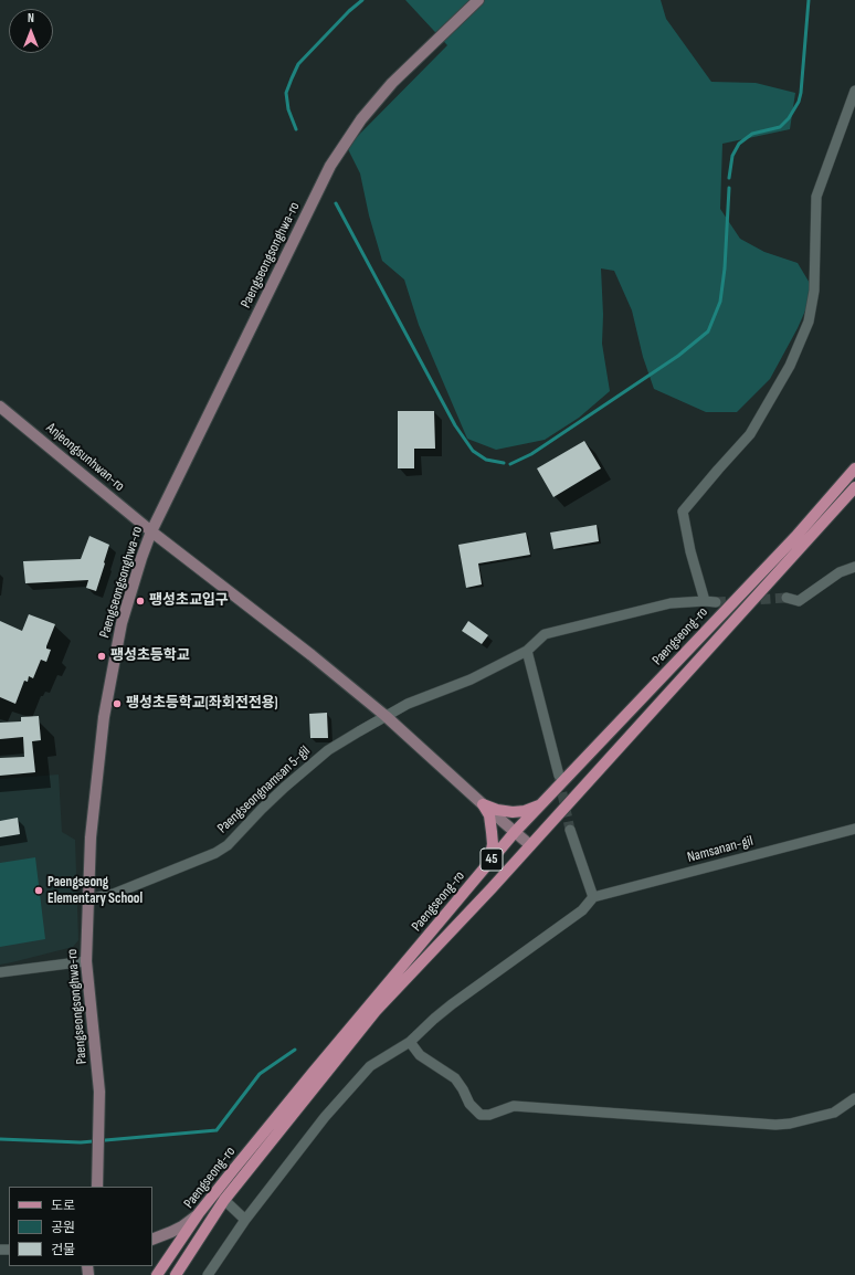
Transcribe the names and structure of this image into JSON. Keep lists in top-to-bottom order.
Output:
{
  "streets": {
    "main road": ["Paengseong-ro", "45"],
    "street": [
      "Paengseongsonghwa-ro",
      "Anjeongsunhwan-ro",
      "Paengseongnamsan 5-gil",
      "Namsanan-gil"
    ]
  },
  "crossings": [
    ["Paengseongsonghwa-ro", "Anjeongsunhwan-ro"],
    ["Paengseongsonghwa-ro", "Paengseongnamsan 5-gil"],
    ["Anjeongsunhwan-ro", "Paengseong-ro"],
    ["Anjeongsunhwan-ro", "Paengseongnamsan 5-gil"]
  ],
  "places": [
    "팽성초교입구",
    "팽성초등학교",
    "팽성초등학교(좌회전전용)",
    "Paengseong Elementary School"
  ],
  "legend": ["도로", "공원", "건물"],
  "north": "top"
}
